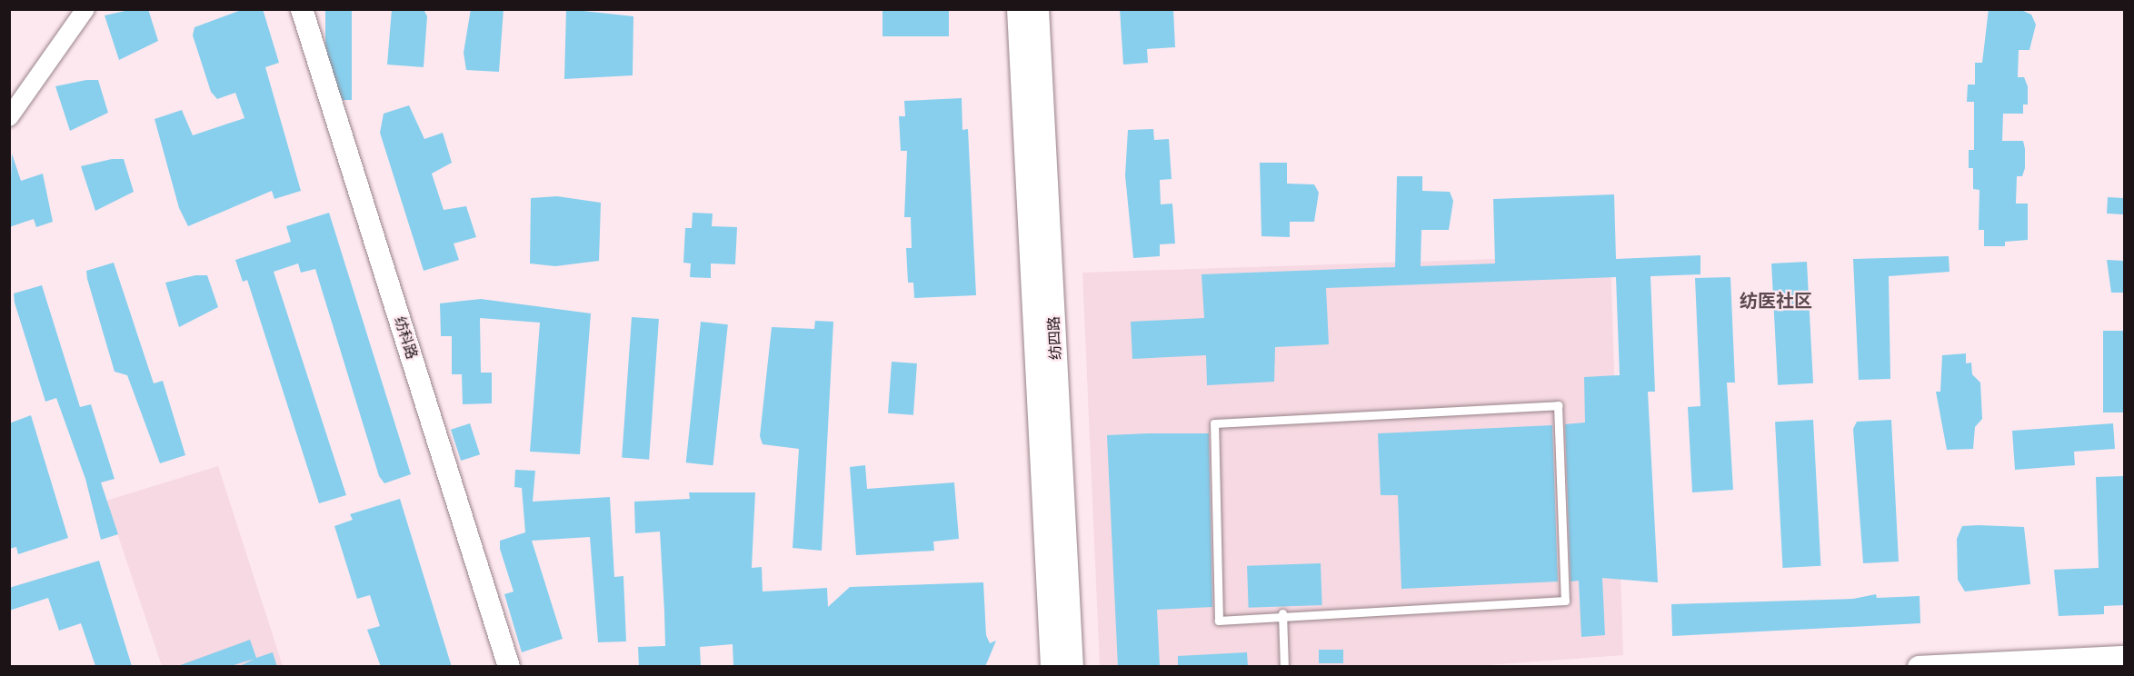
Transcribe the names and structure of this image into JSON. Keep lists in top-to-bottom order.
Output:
{
  "streets": {
    "street": ["纺科路", "纺四路"]
  },
  "districts": ["纺医社区"]
}
